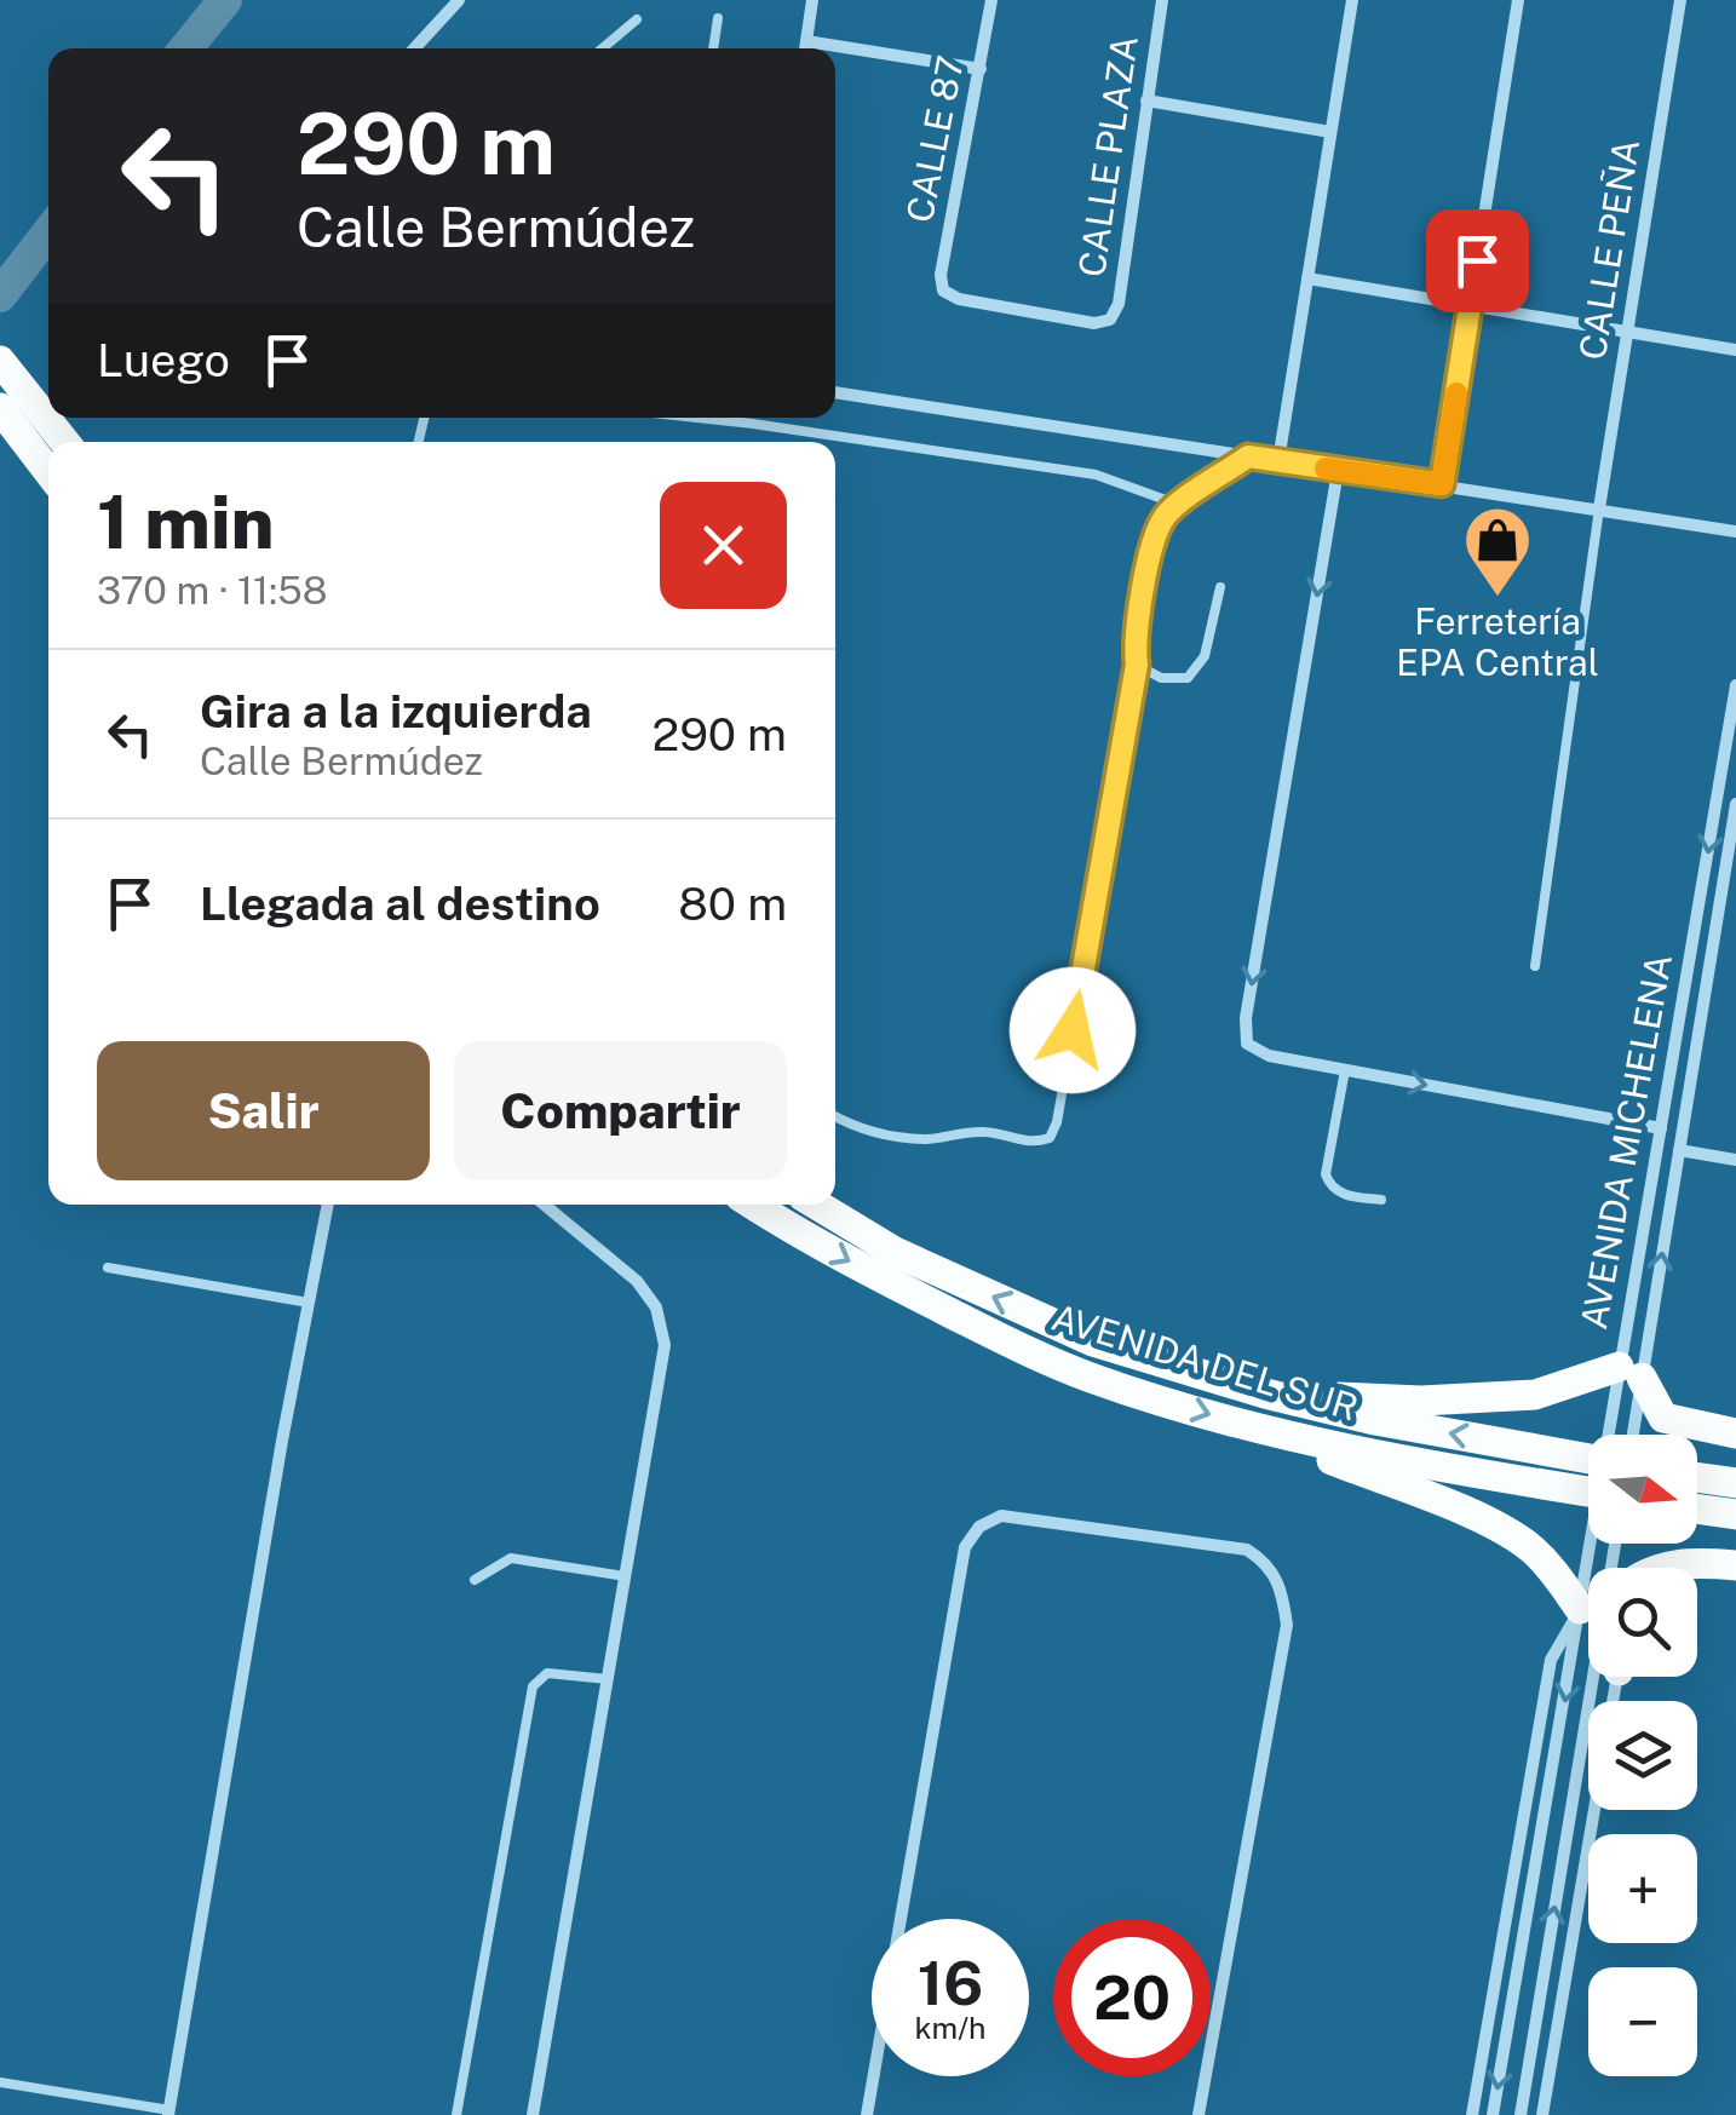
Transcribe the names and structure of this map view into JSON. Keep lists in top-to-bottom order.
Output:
{
  "streets": {
    "highway": ["AVENIDA DEL SUR"],
    "street": [
      "CALLE 87",
      "CALLE PLAZA",
      "CALLE PEÑA",
      "AVENIDA MICHELENA"
    ]
  },
  "crossings": [
    ["CALLE 87", "CALLE PLAZA"]
  ],
  "places": {
    "shop": ["Ferretería EPA Central"]
  },
  "north": "right",
  "page": {
    "turn": ["290 m", "Calle Bermúdez"],
    "then": "Luego",
    "heading": ["1 min", "370 m · 11:58"],
    "list": [
      {
        "name": "Gira a la izquierda",
        "note": "Calle Bermúdez",
        "value": "290 m"
      },
      {
        "name": "Llegada al destino",
        "value": "80 m"
      }
    ],
    "buttons": ["Salir", "Compartir"],
    "map_buttons": ["+", "−"],
    "speed": "16 km/h",
    "limit": "20"
  }
}
